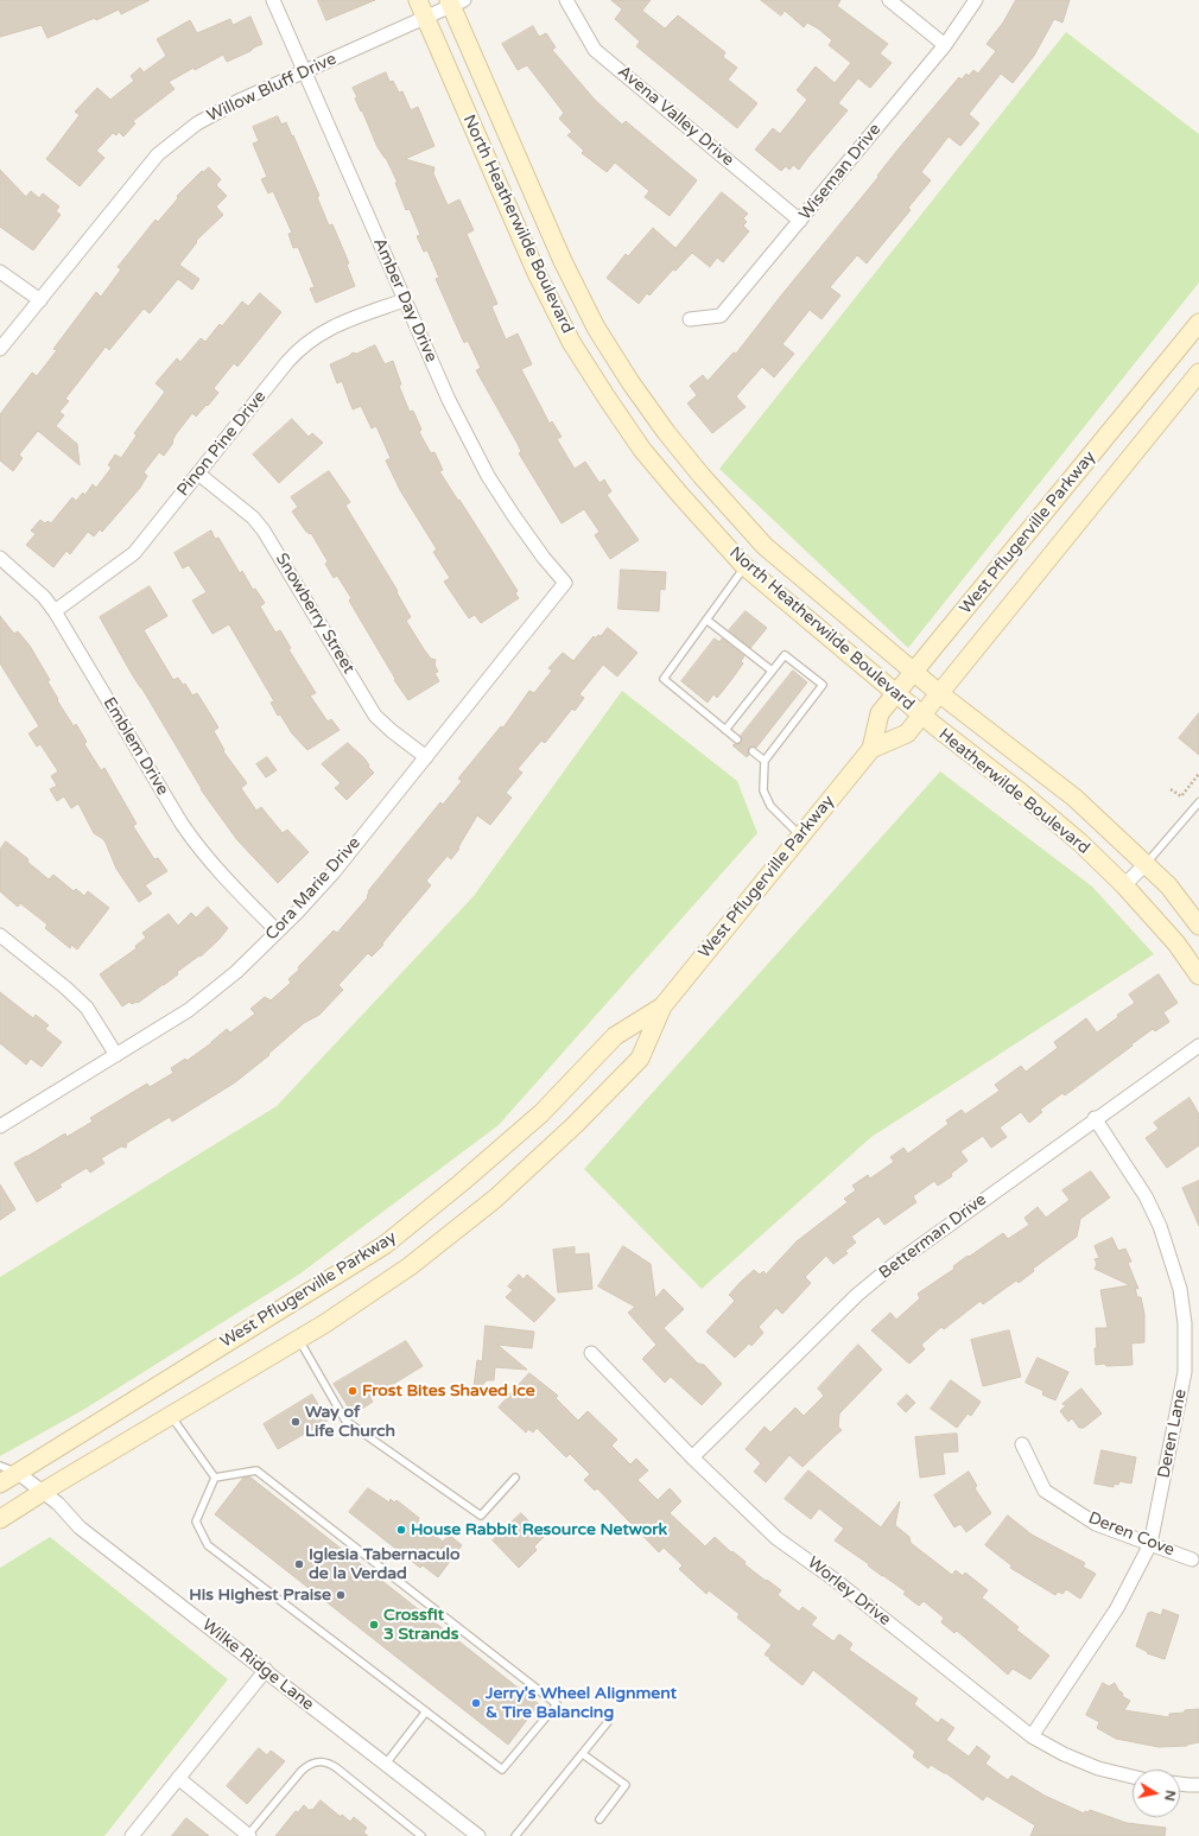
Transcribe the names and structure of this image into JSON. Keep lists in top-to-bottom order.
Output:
{
  "streets": {
    "main road": ["North Heatherwilde Boulevard", "West Pflugerville Parkway", "Heatherwilde Boulevard"],
    "street": [
      "Willow Bluff Drive",
      "Avena Valley Drive",
      "Wiseman Drive",
      "Amber Day Drive",
      "Pinon Pine Drive",
      "Snowberry Street",
      "Emblem Drive",
      "Cora Marie Drive",
      "Betterman Drive",
      "Deren Lane",
      "Deren Cove",
      "Worley Drive",
      "Wilke Ridge Lane"
    ]
  },
  "crossings": [
    ["Willow Bluff Drive", "North Heatherwilde Boulevard"],
    ["Willow Bluff Drive", "Amber Day Drive"],
    ["Avena Valley Drive", "Wiseman Drive"],
    ["North Heatherwilde Boulevard", "West Pflugerville Parkway"],
    ["North Heatherwilde Boulevard", "Heatherwilde Boulevard"],
    ["Amber Day Drive", "Pinon Pine Drive"],
    ["Amber Day Drive", "Cora Marie Drive"],
    ["Pinon Pine Drive", "Snowberry Street"],
    ["Pinon Pine Drive", "Emblem Drive"],
    ["West Pflugerville Parkway", "Heatherwilde Boulevard"],
    ["West Pflugerville Parkway", "Wilke Ridge Lane"],
    ["Snowberry Street", "Cora Marie Drive"],
    ["Emblem Drive", "Cora Marie Drive"],
    ["Betterman Drive", "Deren Lane"],
    ["Betterman Drive", "Worley Drive"],
    ["Deren Lane", "Deren Cove"],
    ["Deren Lane", "Worley Drive"]
  ],
  "places": [
    "Frost Bites Shaved Ice",
    "Way of Life Church",
    "House Rabbit Resource Network",
    "Iglesia Tabernaculo de la Verdad",
    "His Highest Praise",
    "Crossfit 3 Strands",
    "Jerry's Wheel Alignment & Tire Balancing"
  ],
  "north": "right"
}
